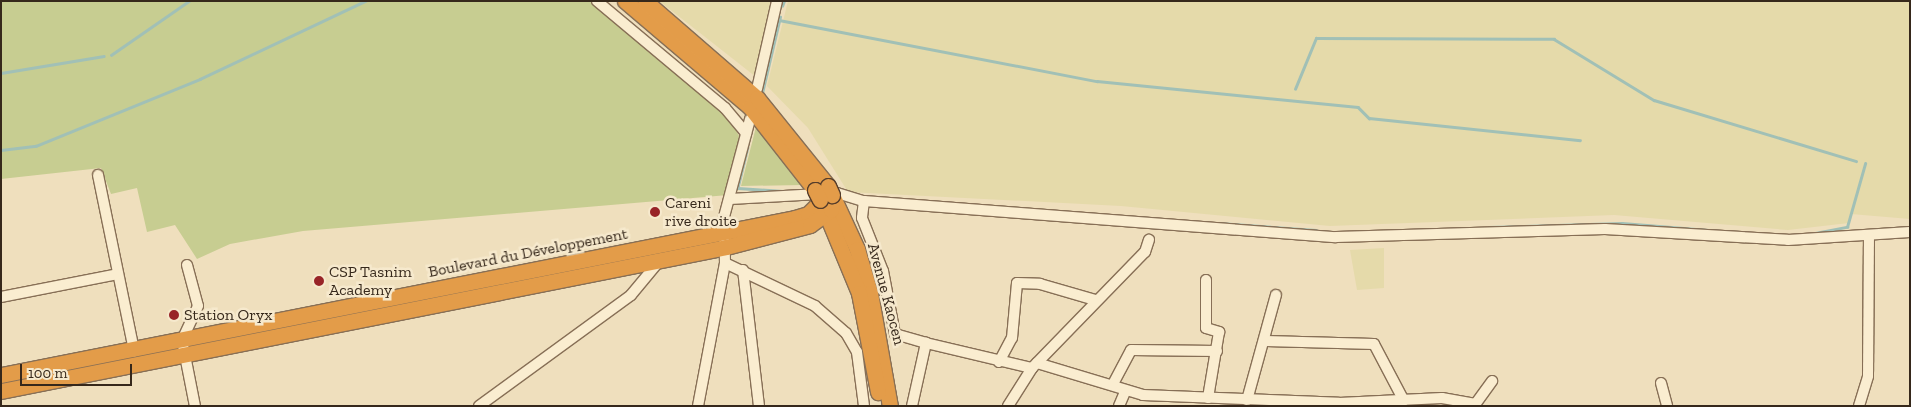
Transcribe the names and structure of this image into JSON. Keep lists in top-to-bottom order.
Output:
{
  "streets": {
    "highway": ["Boulevard du Développement", "Avenue Kaocen"]
  },
  "crossings": [
    ["Boulevard du Développement", "Avenue Kaocen"]
  ],
  "places": ["Careni rive droite", "CSP Tasnim Academy", "Station Oryx"],
  "scale_bar": "100 m"
}
